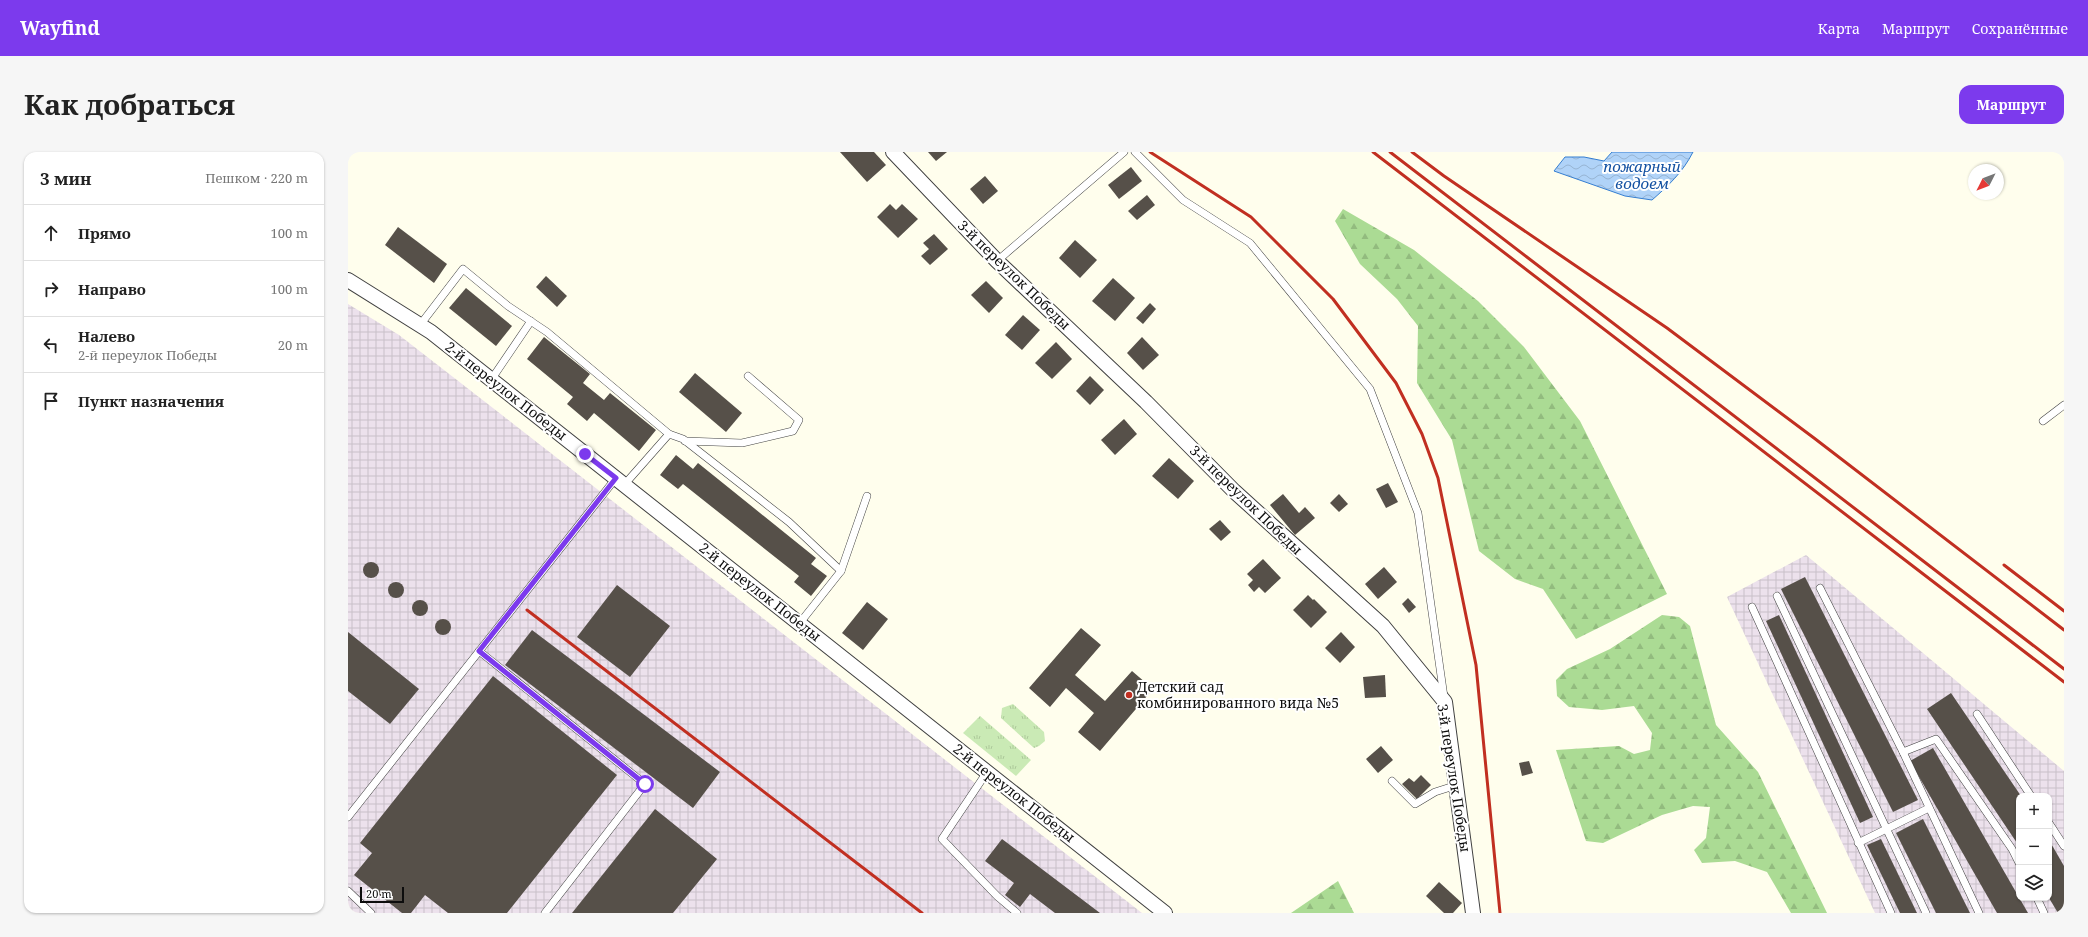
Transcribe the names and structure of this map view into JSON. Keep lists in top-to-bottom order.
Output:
{
  "streets": {
    "street": ["3-й переулок Победы", "2-й переулок Победы"]
  },
  "water": ["пожарный водоем"],
  "places": ["Детский сад комбинированного вида №5"],
  "scale_bar": "20 m",
  "north": "bottom left",
  "page": {
    "header": "Wayfind",
    "nav": ["Карта", "Маршрут", "Сохранённые"],
    "title": "Как добраться",
    "buttons": "Маршрут",
    "heading": ["3 мин", "Пешком · 220 m"],
    "list": [
      ["Прямо", "100 m"],
      ["Направо", "100 m"],
      ["Налево", "2-й переулок Победы", "20 m"],
      "Пункт назначения"
    ],
    "map_buttons": ["+", "−"],
    "scale": "20 m"
  }
}
